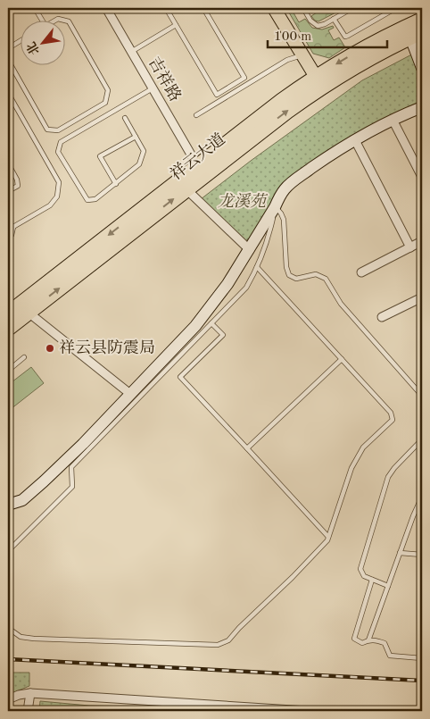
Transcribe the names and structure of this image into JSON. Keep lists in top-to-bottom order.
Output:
{
  "streets": {
    "highway": ["祥云大道"],
    "street": ["吉祥路"]
  },
  "crossings": [
    ["吉祥路", "祥云大道"]
  ],
  "parks": ["龙溪苑"],
  "places": ["祥云县防震局"],
  "scale_bar": "100 m",
  "north": "bottom left"
}
